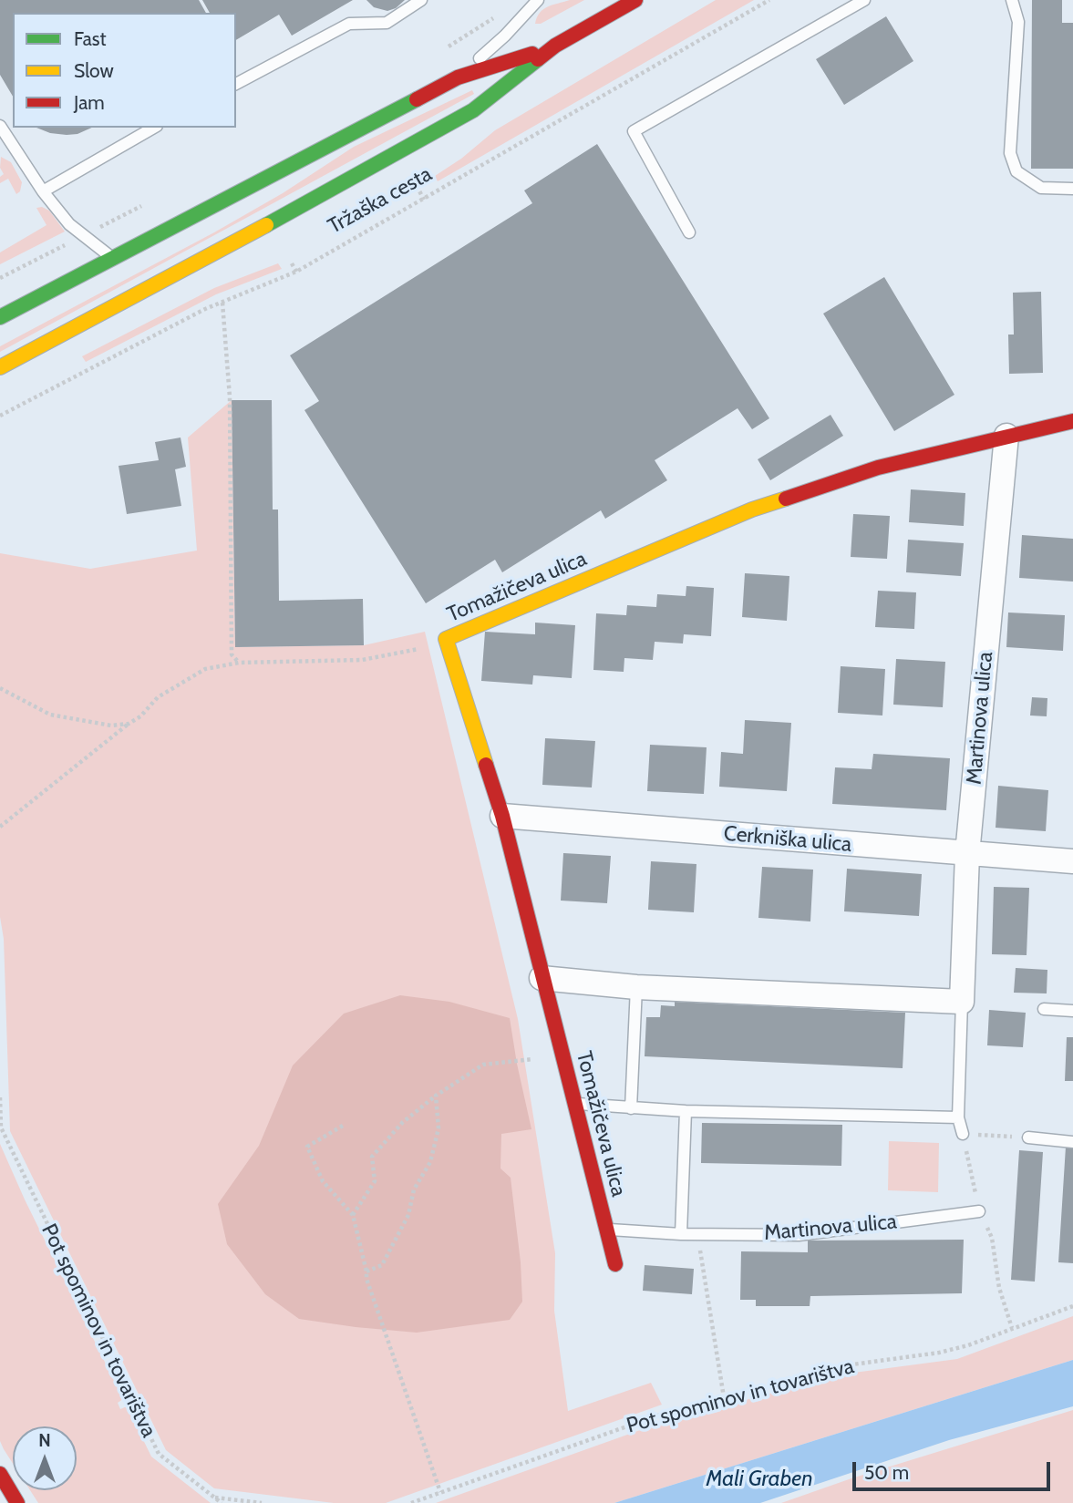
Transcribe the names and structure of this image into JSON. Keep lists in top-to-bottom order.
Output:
{
  "streets": {
    "main road": ["Tržaška cesta", "Tomažičeva ulica"],
    "street": ["Martinova ulica", "Cerkniška ulica"],
    "path": ["Pot spominov in tovarištva"]
  },
  "crossings": [
    ["Tomažičeva ulica", "Martinova ulica"],
    ["Tomažičeva ulica", "Cerkniška ulica"],
    ["Martinova ulica", "Cerkniška ulica"]
  ],
  "water": ["Mali Graben"],
  "legend": ["Fast", "Slow", "Jam"],
  "scale_bar": "50 m",
  "north": "top"
}
